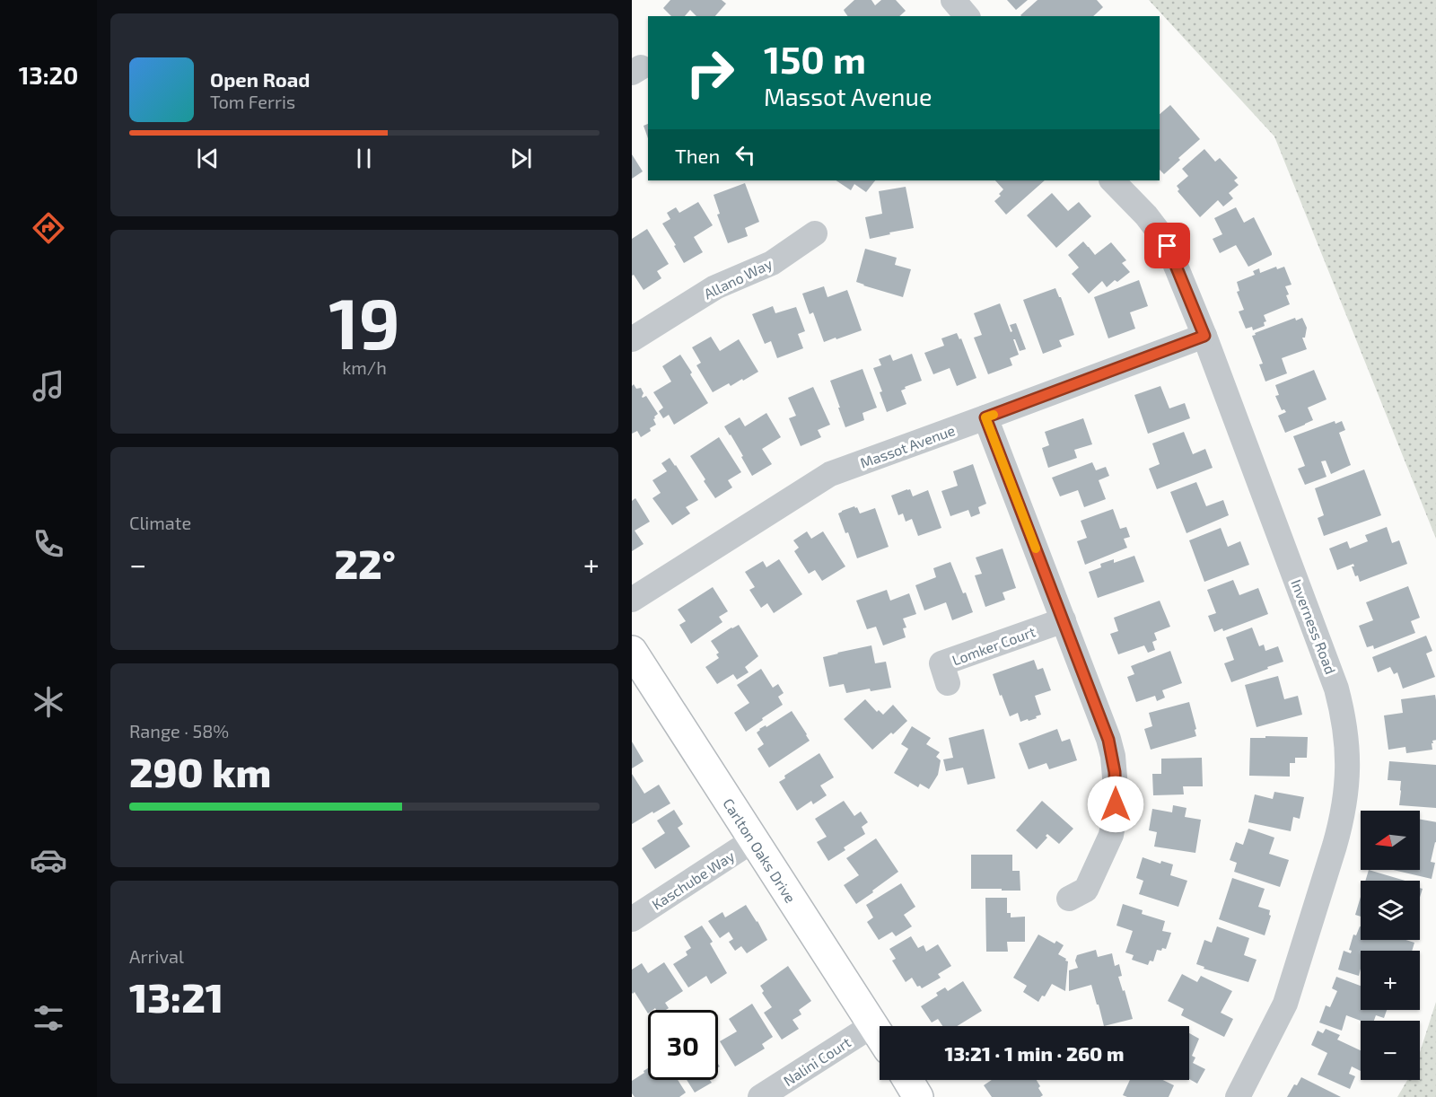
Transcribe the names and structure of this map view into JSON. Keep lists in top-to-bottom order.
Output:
{
  "streets": {
    "main road": ["Carlton Oaks Drive"],
    "street": [
      "Allano Way",
      "Massot Avenue",
      "Inverness Road",
      "Lomker Court",
      "Kaschube Way",
      "Nalini Court"
    ]
  },
  "crossings": [
    ["Massot Avenue", "Inverness Road"],
    ["Carlton Oaks Drive", "Kaschube Way"],
    ["Carlton Oaks Drive", "Nalini Court"]
  ],
  "north": "left",
  "page": {
    "tabs": "13:20",
    "turn": ["150 m", "Massot Avenue"],
    "song": ["Open Road", "Tom Ferris"],
    "then": "Then",
    "tile": [
      ["19", "km/h"],
      "Climate",
      ["Range · 58%", "290 km"],
      ["Arrival", "13:21"]
    ],
    "heat": ["−", "22°", "+"],
    "map_buttons": ["+", "−"],
    "limit": "30",
    "trip": "13:21 · 1 min · 260 m"
  }
}
